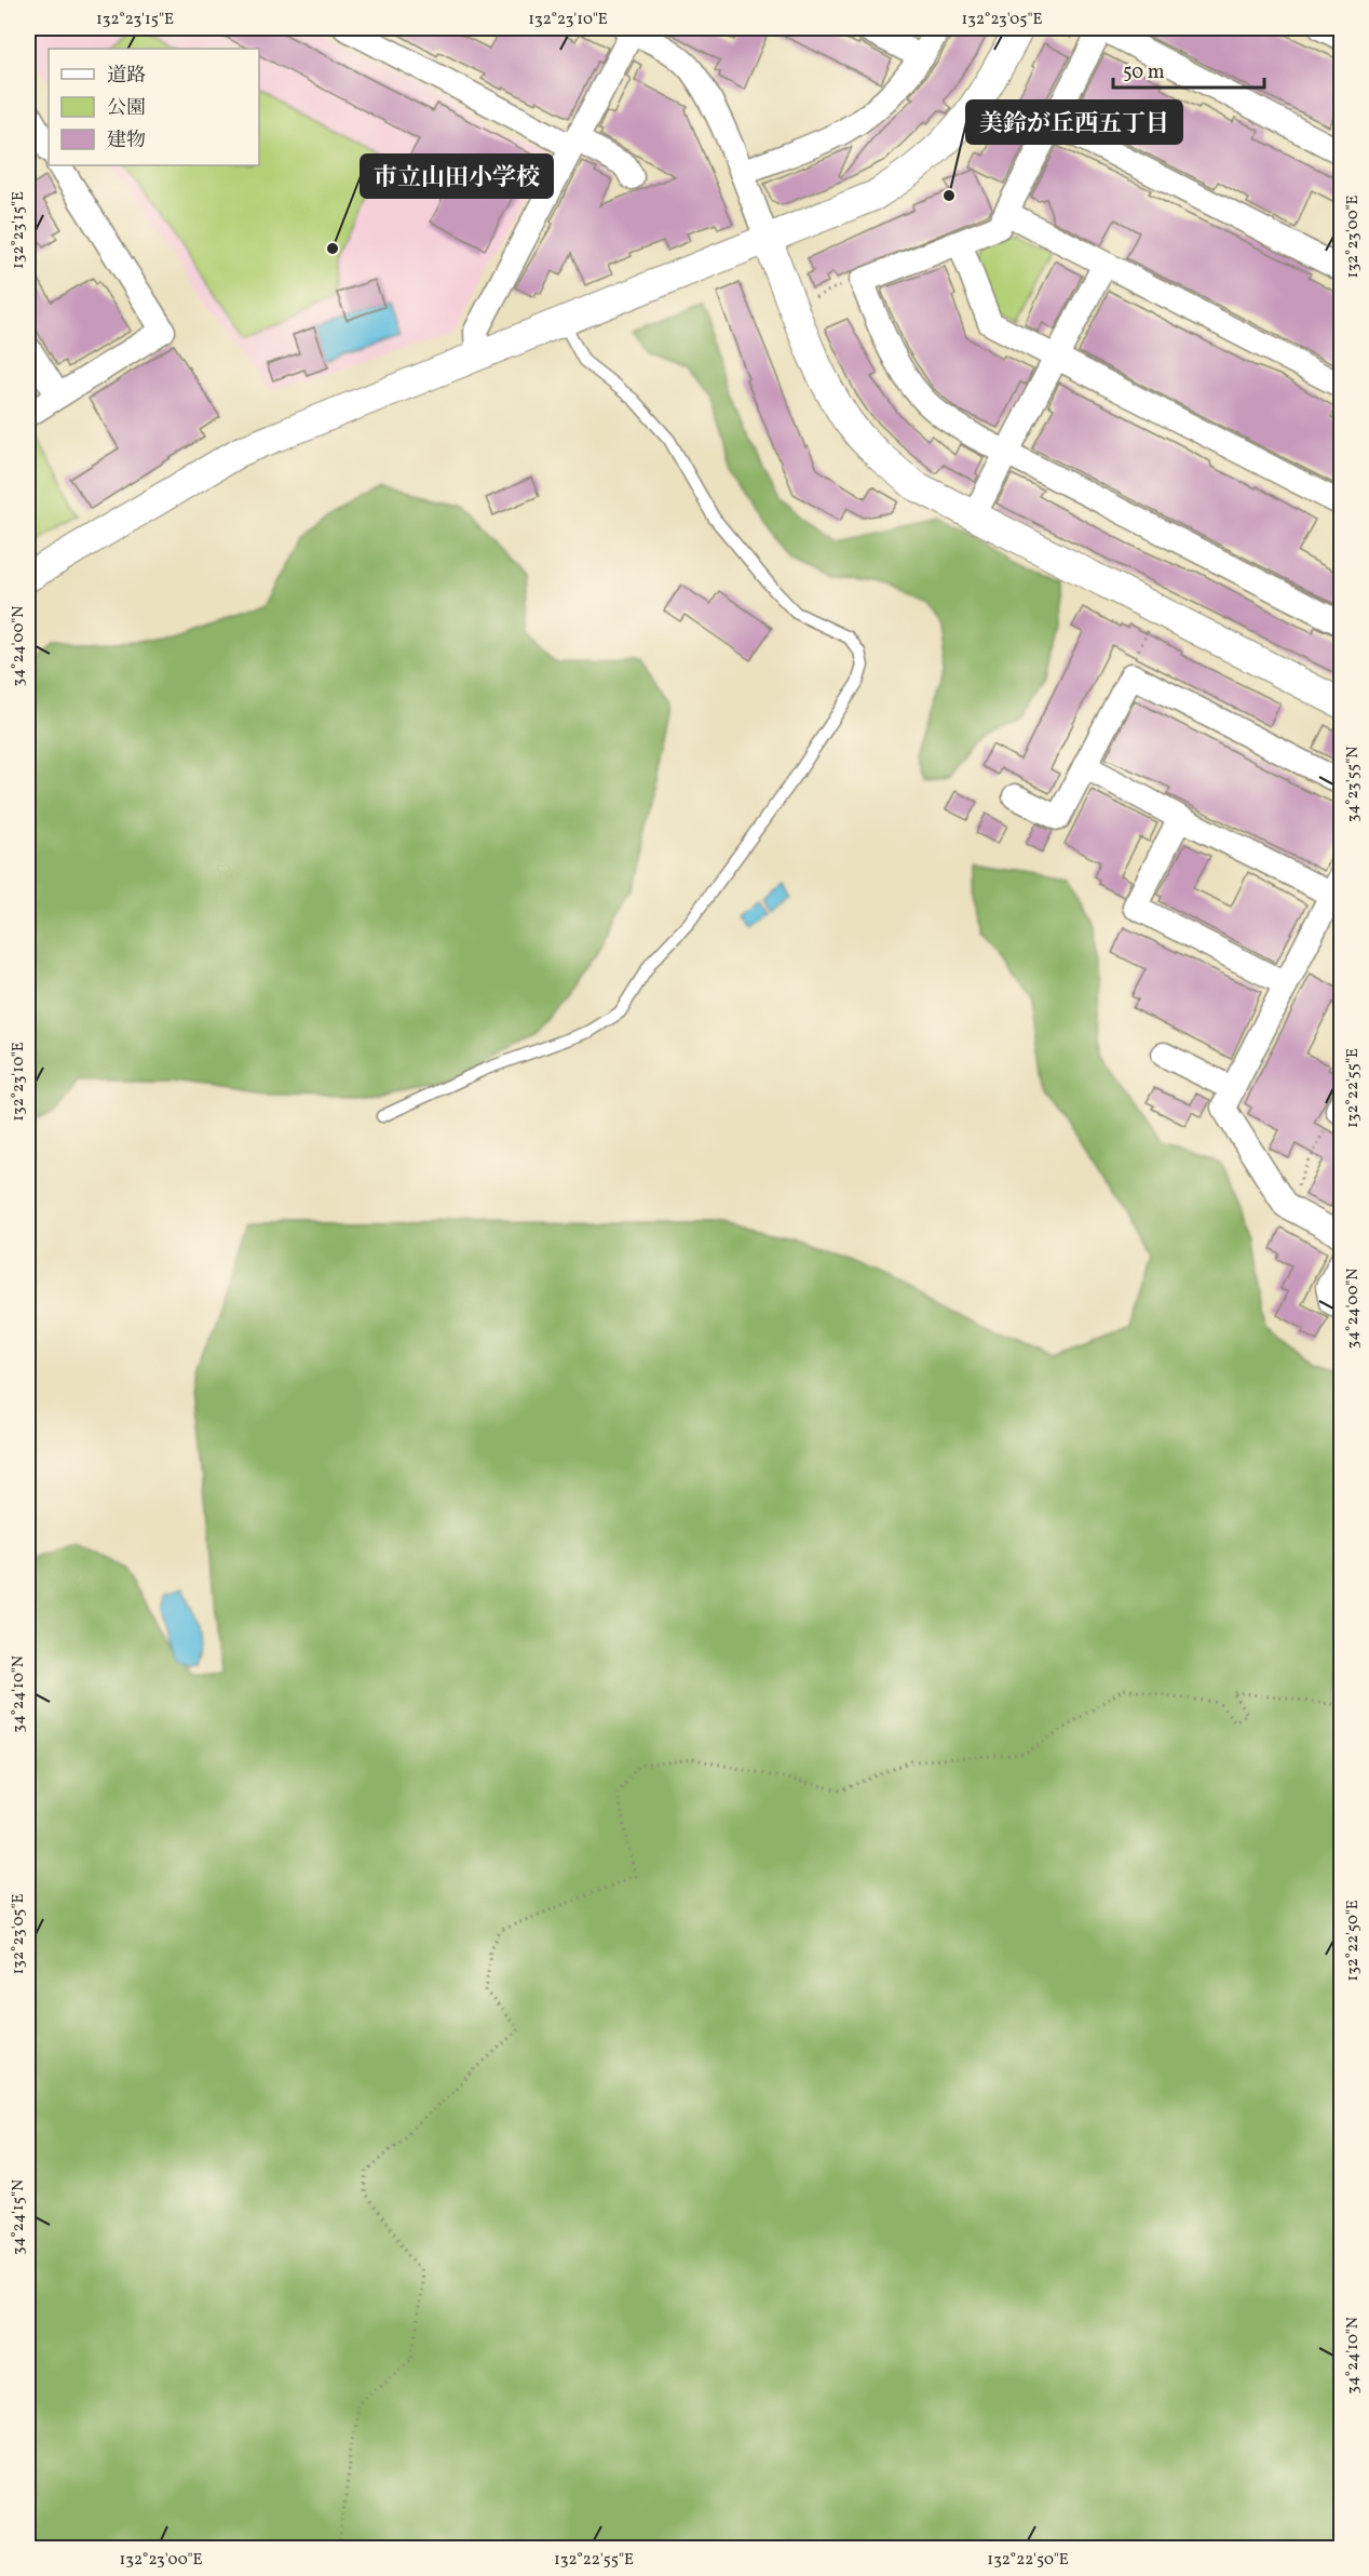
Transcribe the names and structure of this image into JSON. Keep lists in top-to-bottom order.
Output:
{
  "places": ["美鈴が丘西五丁目", "市立山田小学校"],
  "legend": ["道路", "公園", "建物"],
  "scale_bar": "50 m",
  "coordinates": [
    "132°23'15\"E",
    "132°23'10\"E",
    "132°23'05\"E",
    "132°23'00\"E",
    "34°24'00\"N",
    "34°23'55\"N",
    "132°22'55\"E",
    "34°24'10\"N",
    "132°22'50\"E",
    "34°24'15\"N"
  ]
}
